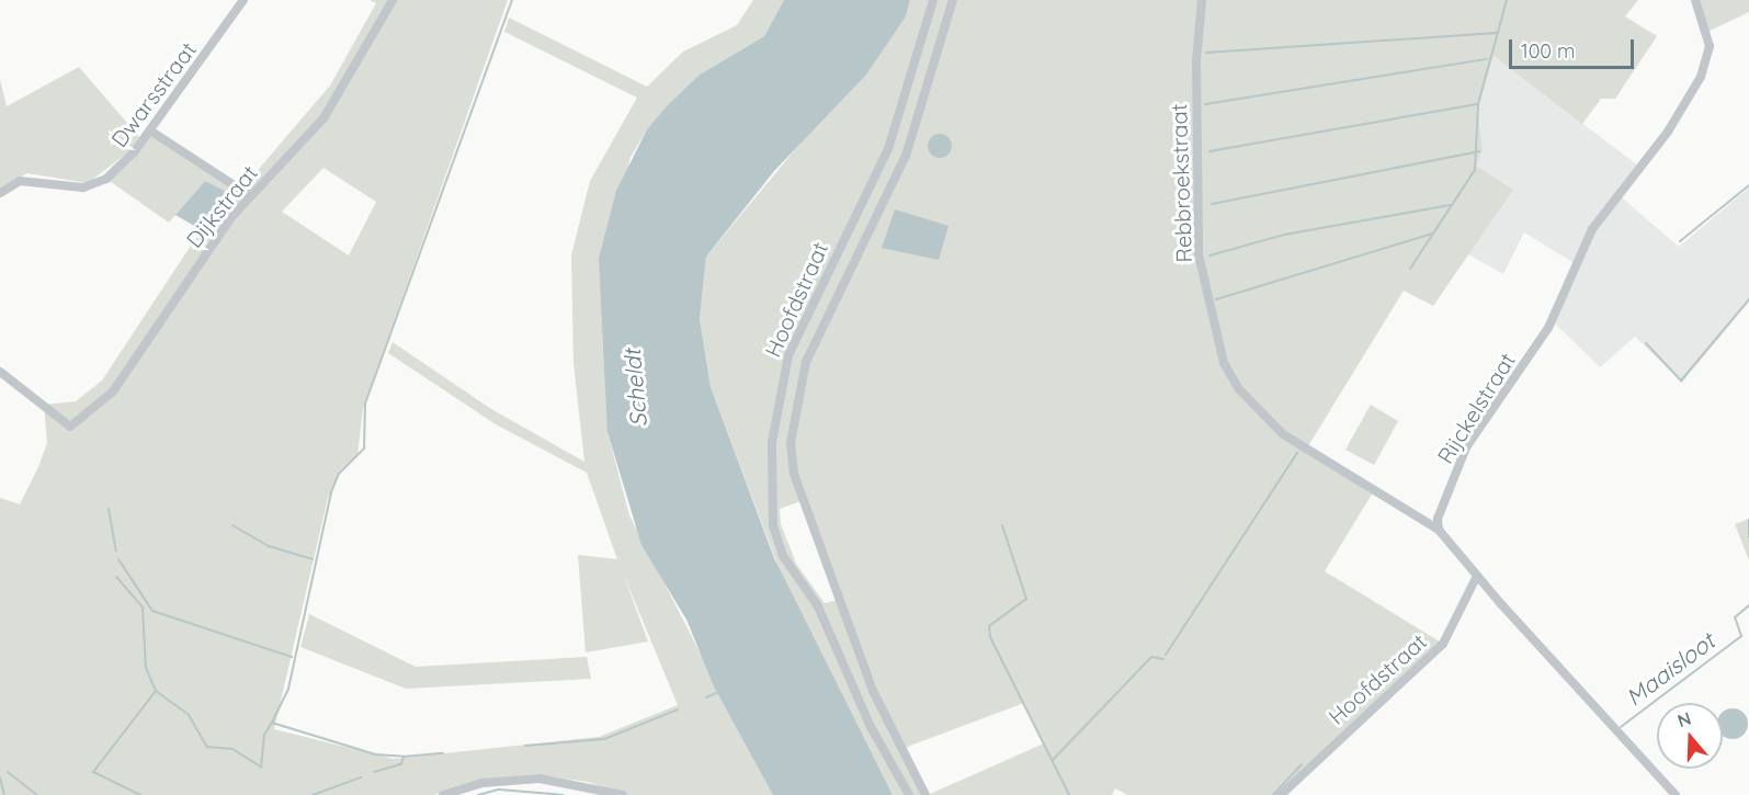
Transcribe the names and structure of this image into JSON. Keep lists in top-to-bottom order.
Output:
{
  "streets": {
    "street": [
      "Dwarsstraat",
      "Rebbroekstraat",
      "Dijkstraat",
      "Hoofdstraat",
      "Rijckelstraat"
    ]
  },
  "crossings": [
    ["Rebbroekstraat", "Rijckelstraat"]
  ],
  "water": ["Scheldt", "Maaisloot"],
  "scale_bar": "100 m",
  "north": "top"
}
